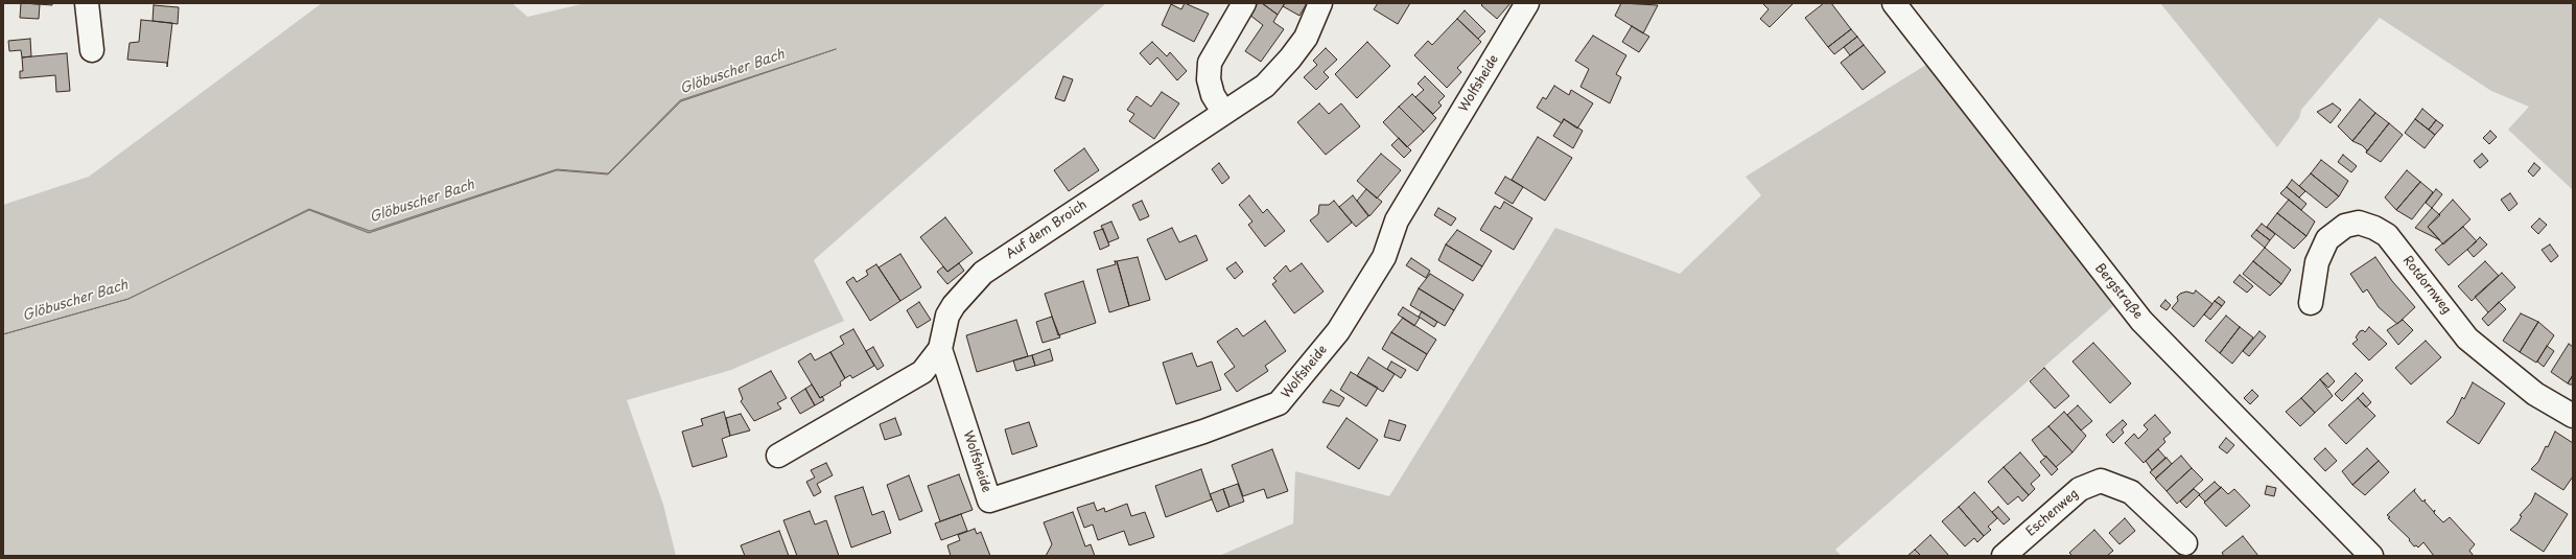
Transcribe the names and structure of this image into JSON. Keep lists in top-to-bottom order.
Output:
{
  "streets": {
    "street": [
      "Wolfsheide",
      "Auf dem Broich",
      "Rotdornweg",
      "Bergstraße",
      "Eschenweg"
    ]
  },
  "crossings": [
    ["Wolfsheide", "Auf dem Broich"]
  ],
  "water": ["Glöbuscher Bach"]
}
